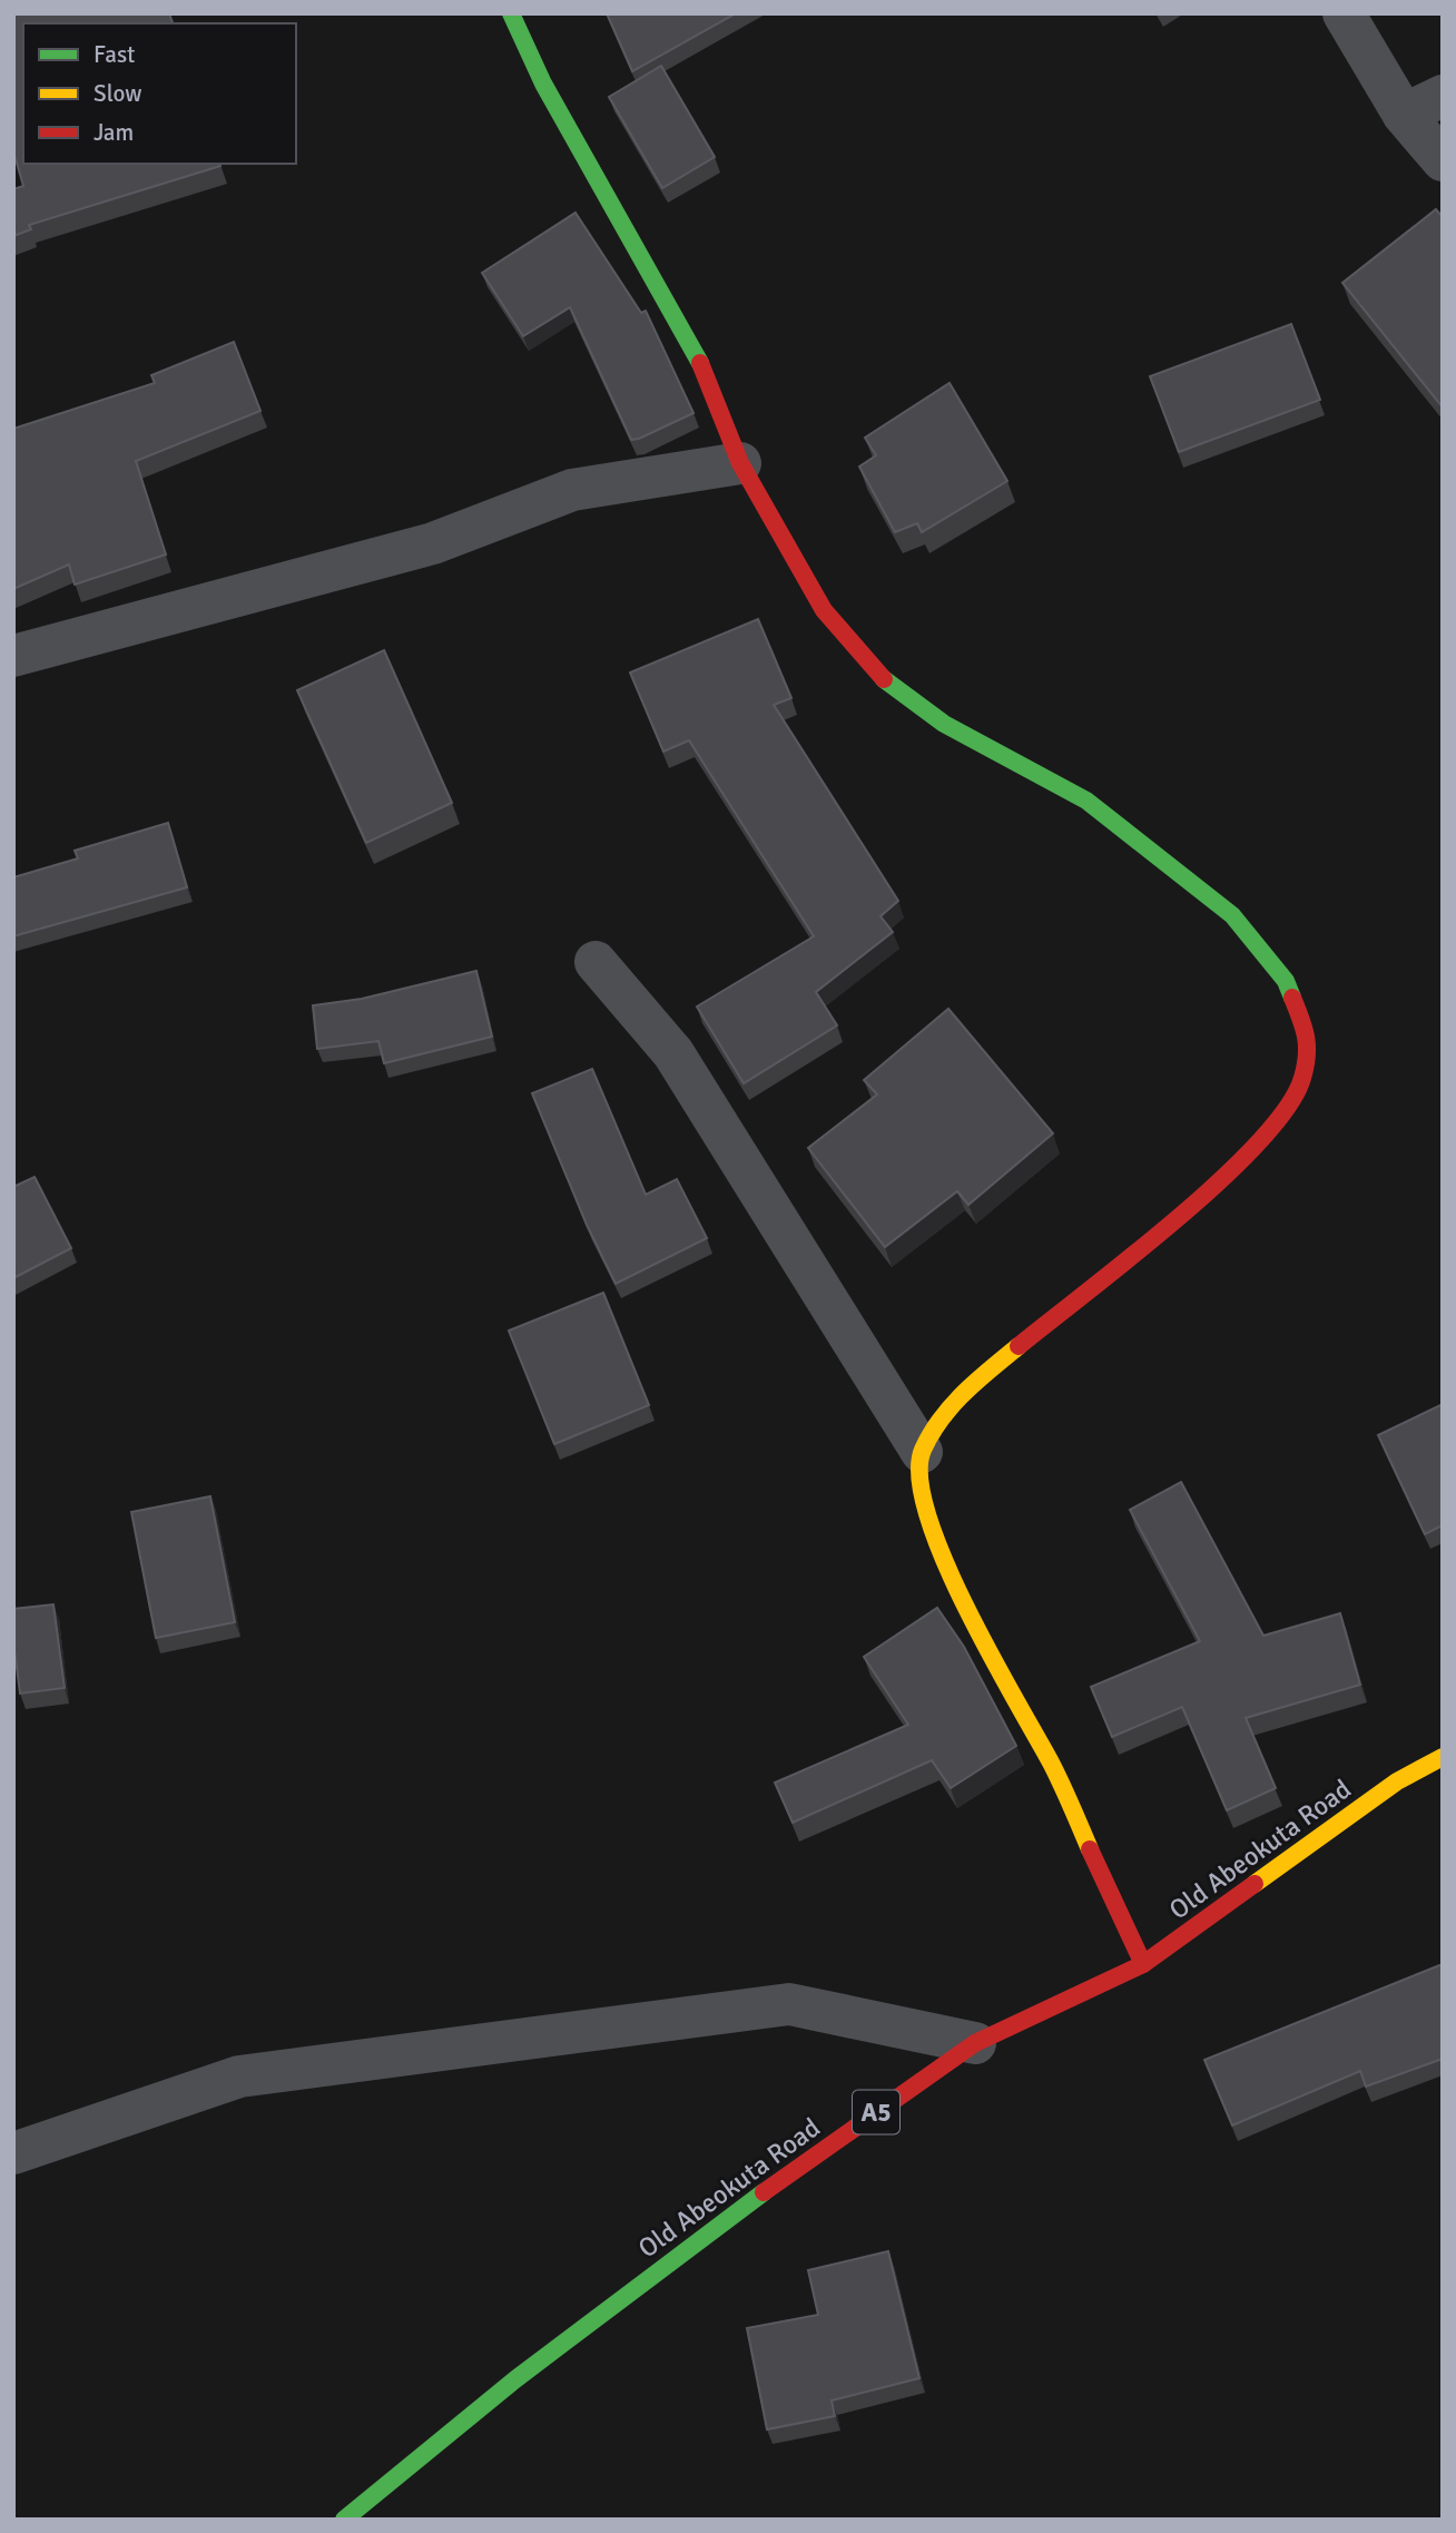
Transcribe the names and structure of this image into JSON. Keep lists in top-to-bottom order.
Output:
{
  "streets": {
    "main road": ["Old Abeokuta Road", "A5"]
  },
  "legend": ["Fast", "Slow", "Jam"]
}
